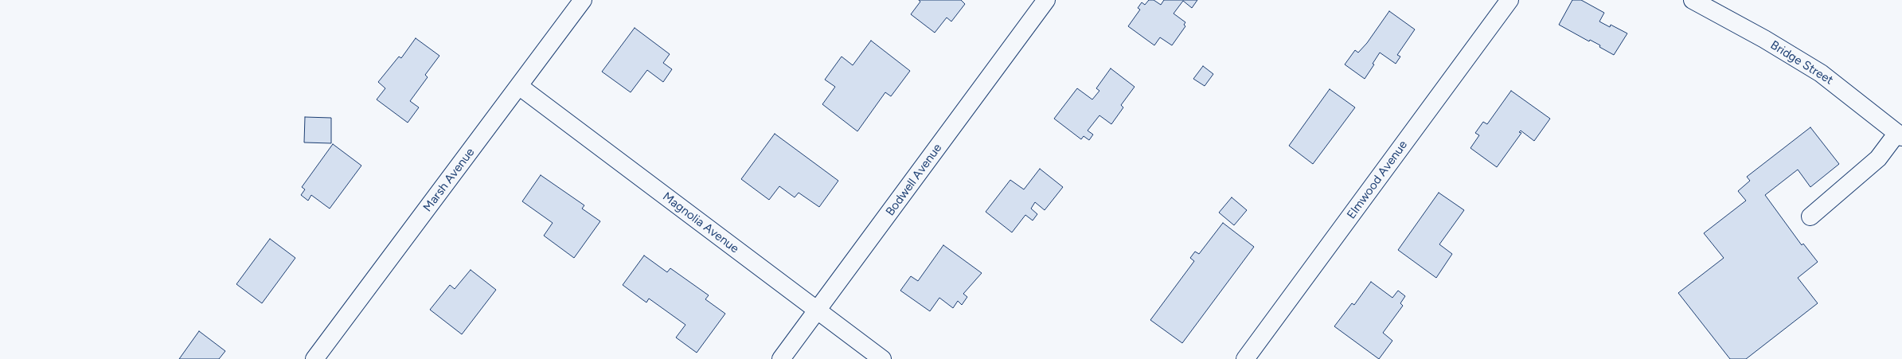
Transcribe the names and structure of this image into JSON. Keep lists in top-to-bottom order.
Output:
{
  "streets": {
    "street": [
      "Bridge Street",
      "Marsh Avenue",
      "Bodwell Avenue",
      "Elmwood Avenue",
      "Magnolia Avenue"
    ]
  },
  "crossings": [
    ["Marsh Avenue", "Magnolia Avenue"],
    ["Bodwell Avenue", "Magnolia Avenue"]
  ]
}
